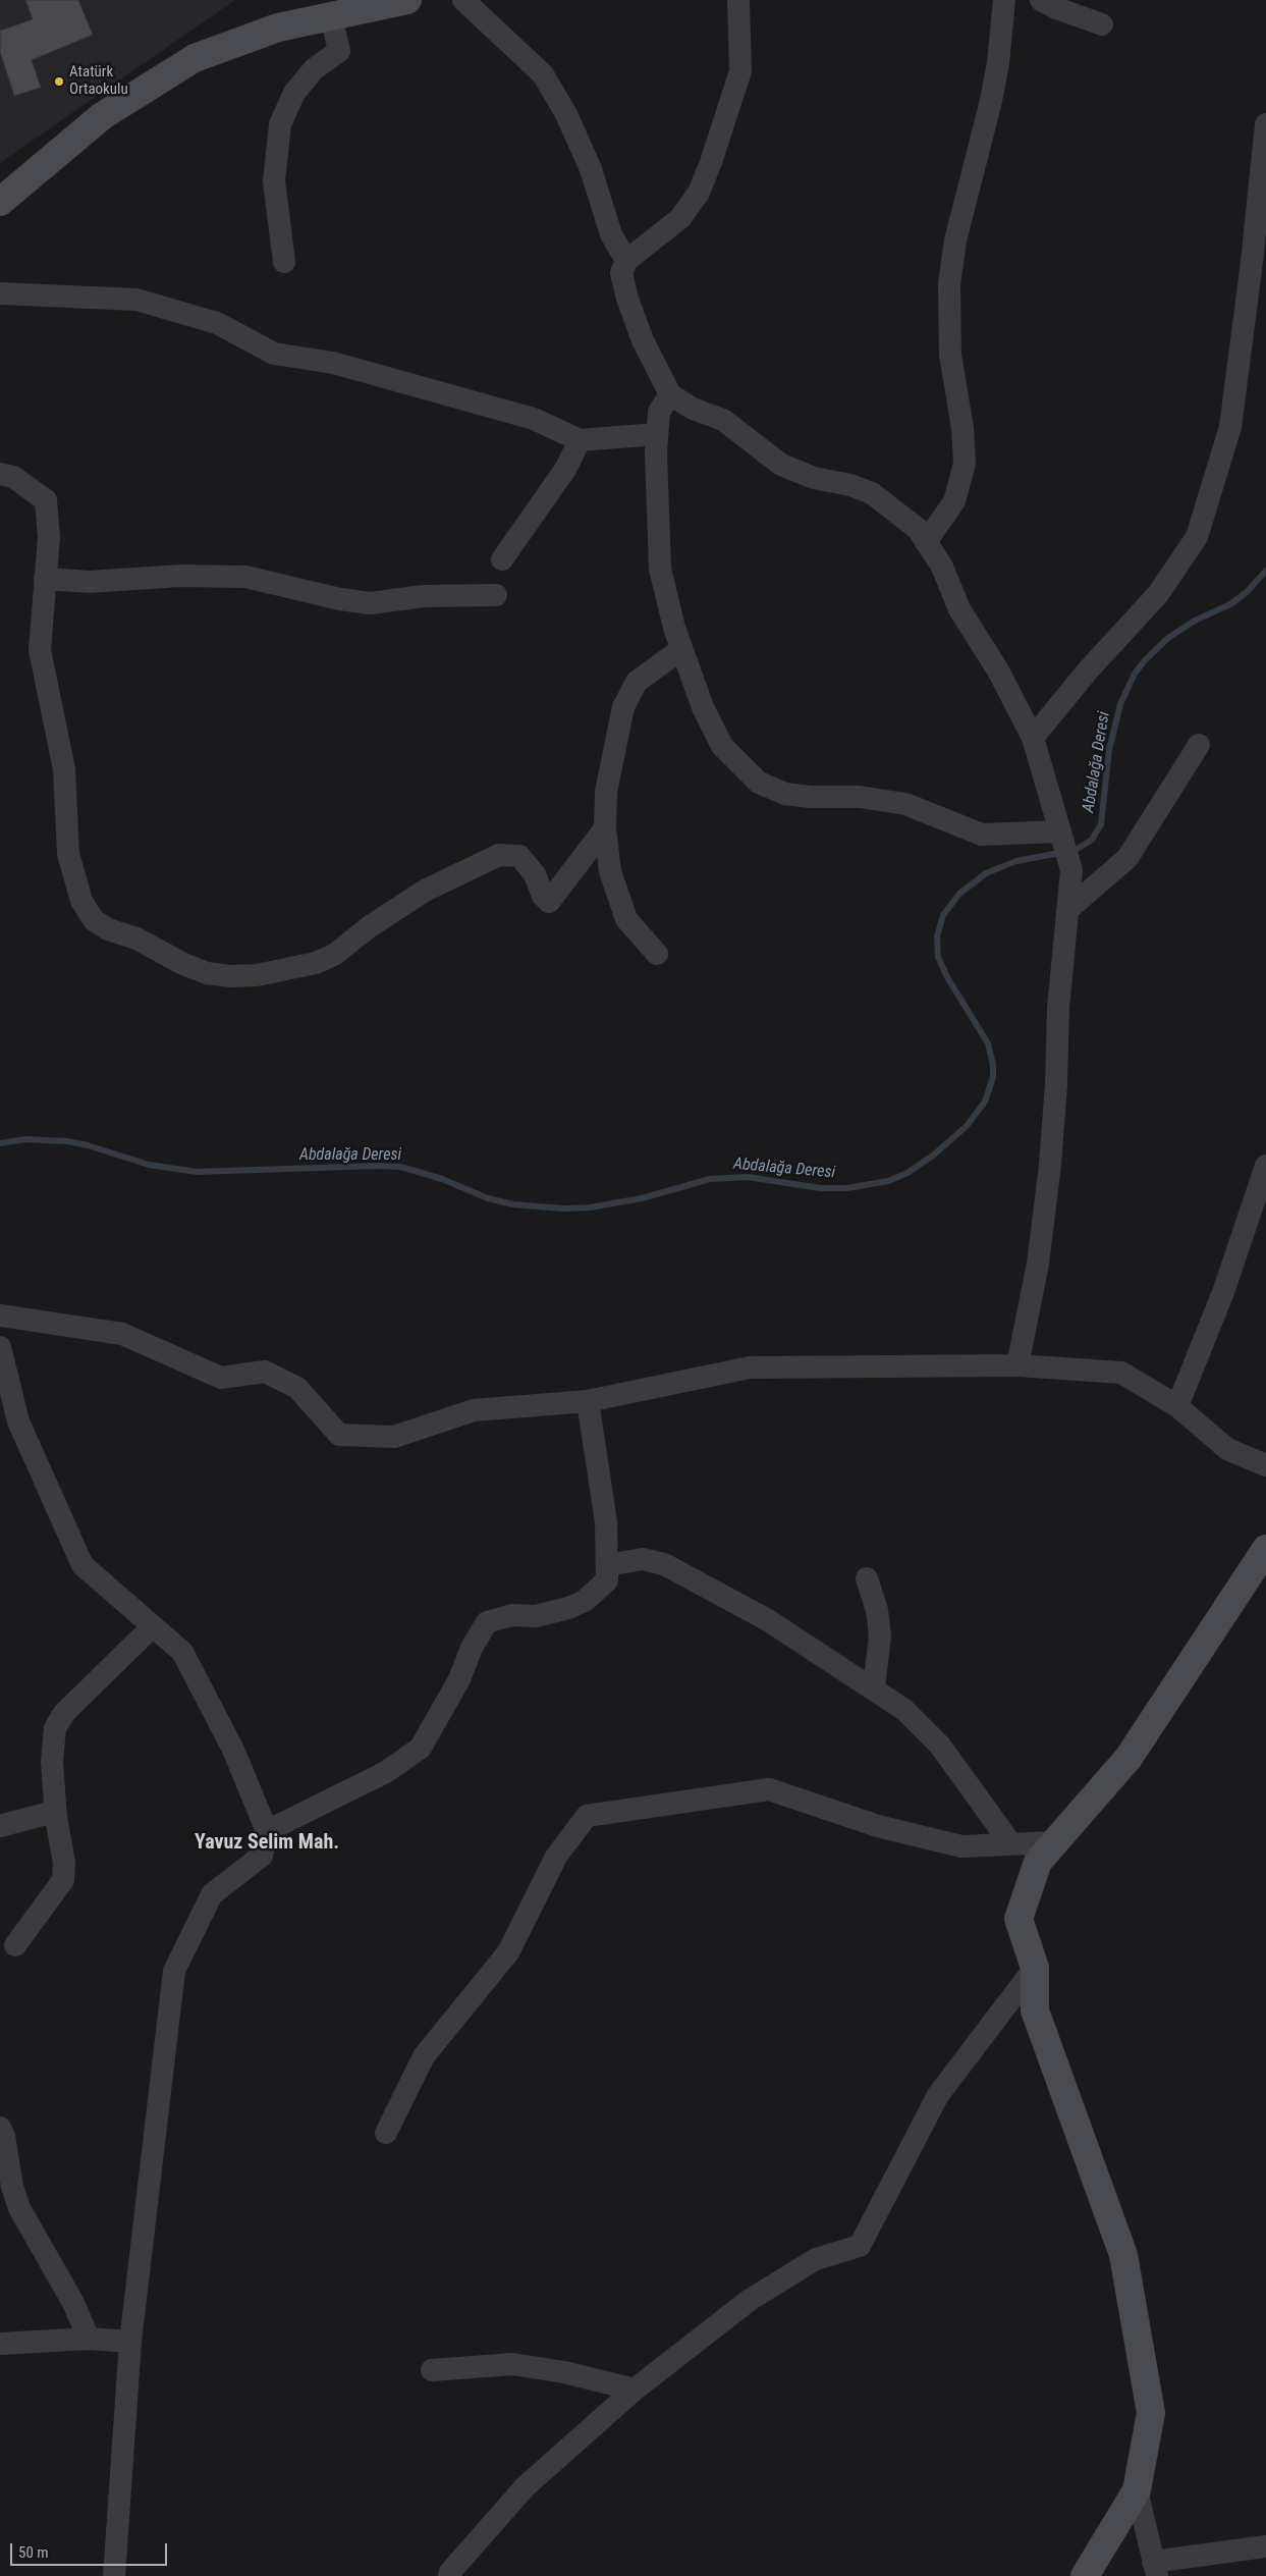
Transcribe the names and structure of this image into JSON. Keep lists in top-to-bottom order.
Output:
{
  "districts": ["Yavuz Selim Mah."],
  "water": ["Abdalağa Deresi"],
  "places": ["Atatürk Ortaokulu"],
  "scale_bar": "50 m"
}
